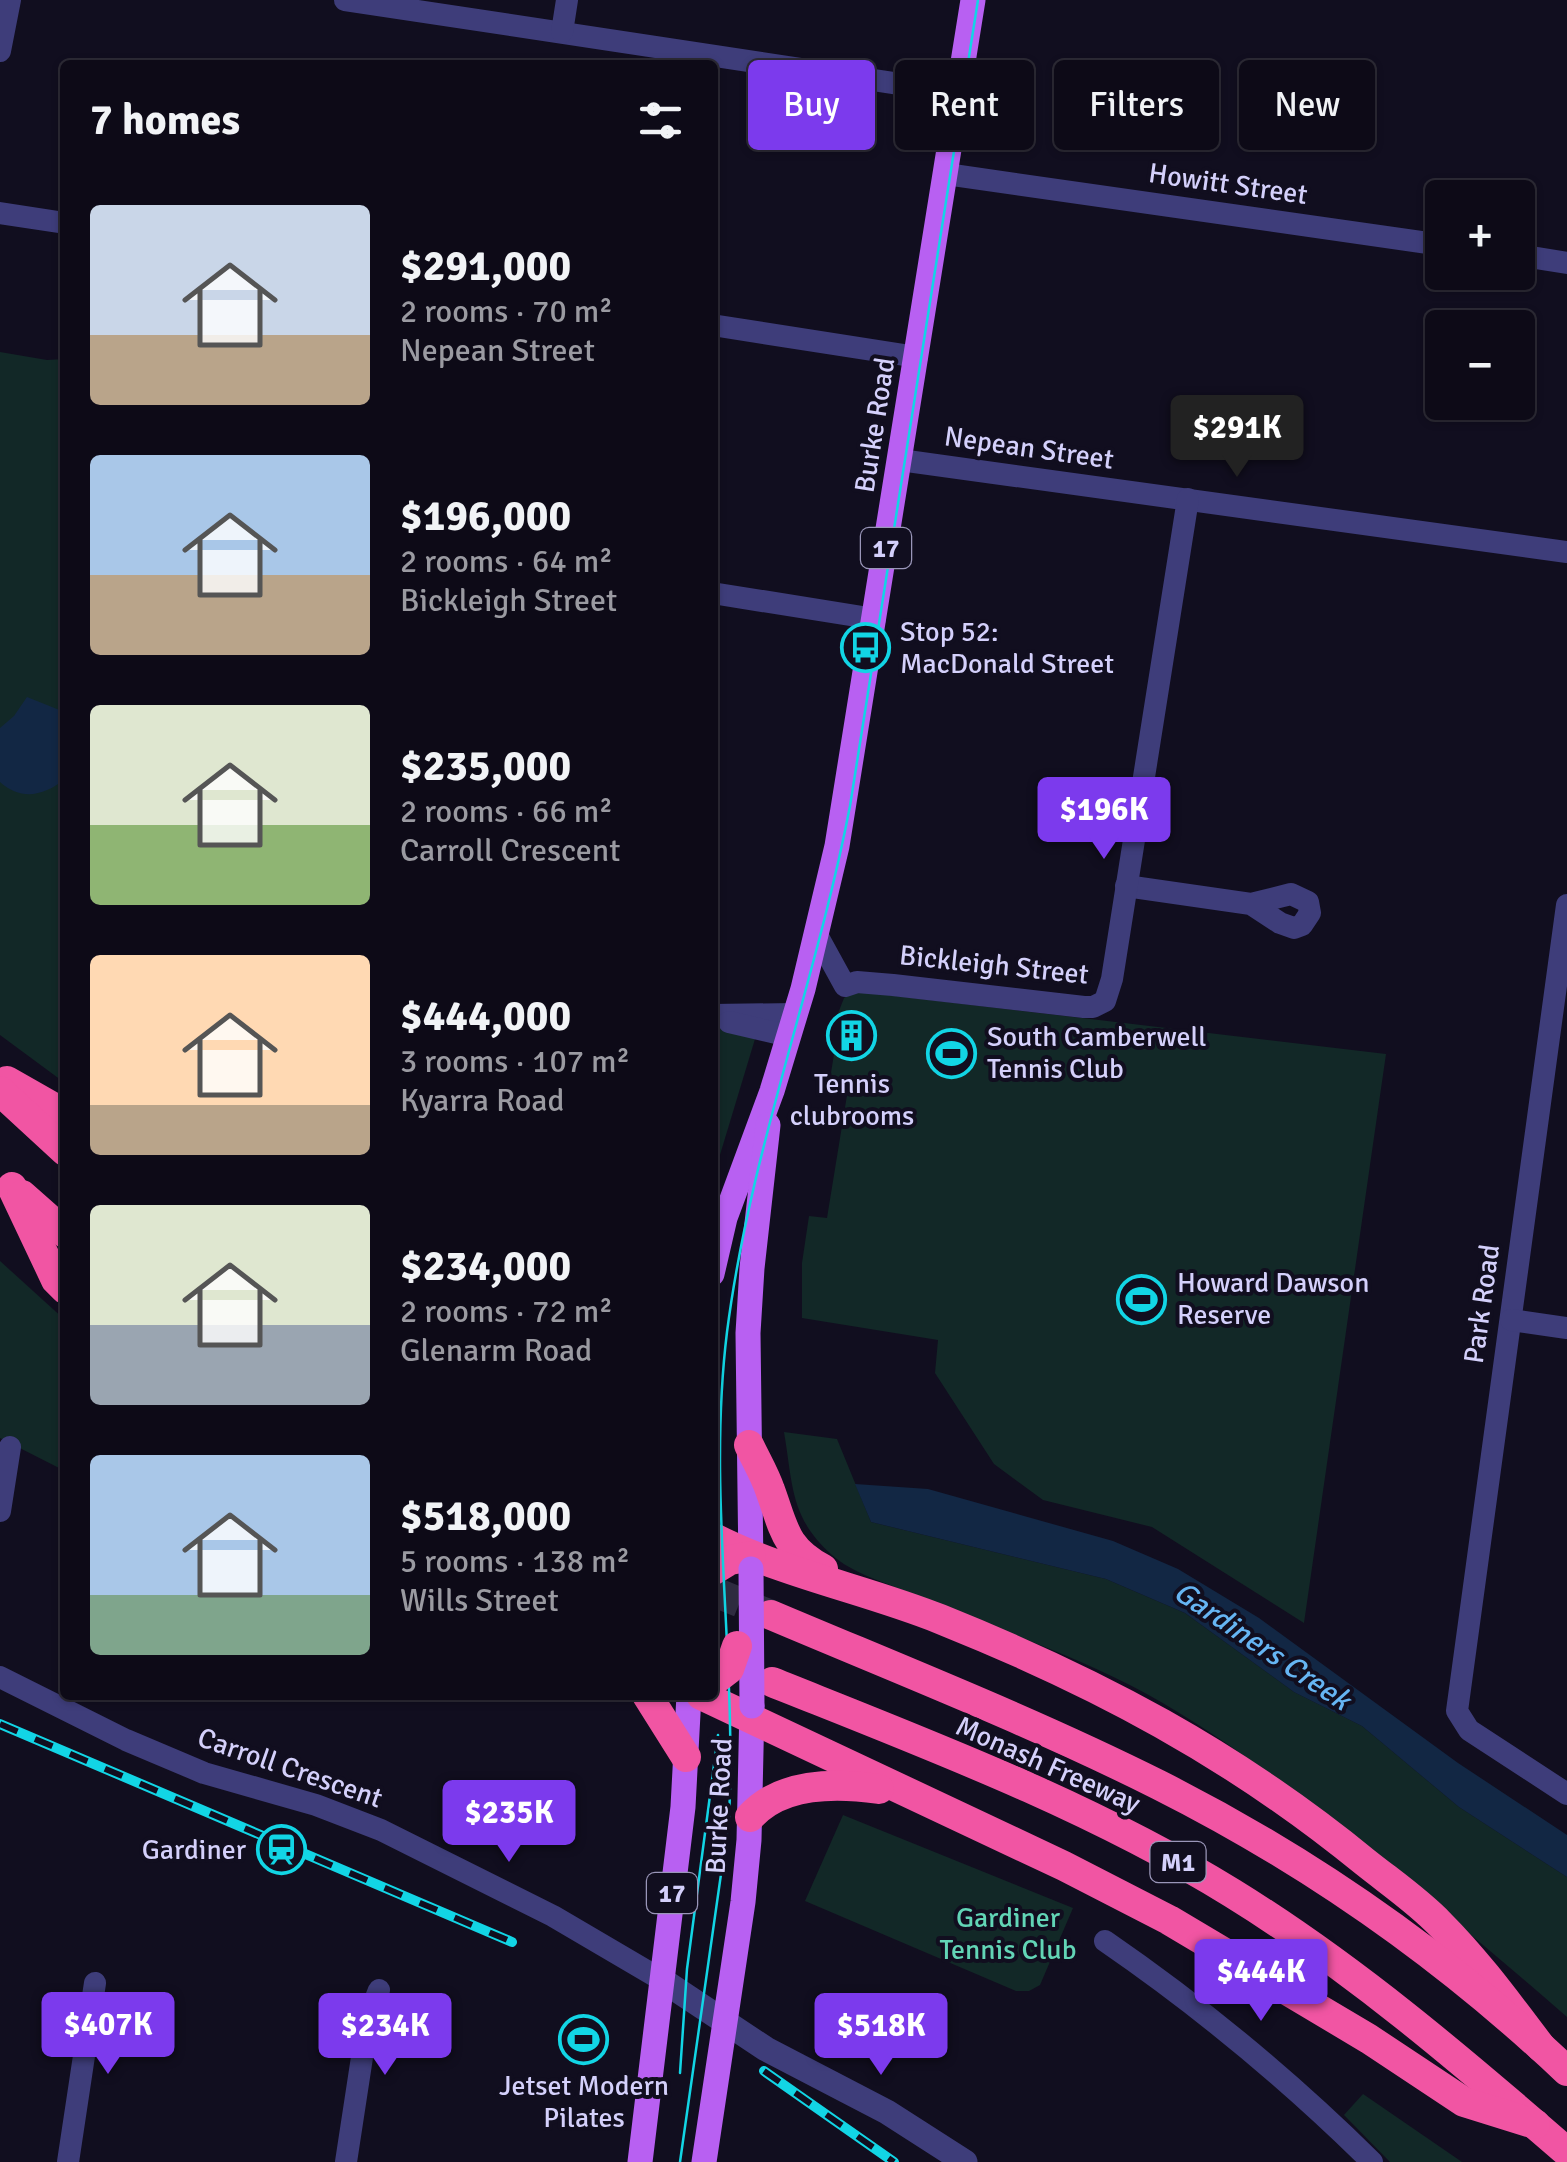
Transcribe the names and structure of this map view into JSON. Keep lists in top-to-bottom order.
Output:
{
  "streets": {
    "highway": ["Monash Freeway", "M1"],
    "main road": ["Burke Road", "17"],
    "street": [
      "Howitt Street",
      "Nepean Street",
      "Bickleigh Street",
      "Park Road",
      "Carroll Crescent"
    ]
  },
  "crossings": [
    ["Howitt Street", "Burke Road"],
    ["Burke Road", "Nepean Street"],
    ["Burke Road", "Bickleigh Street"],
    ["Burke Road", "Monash Freeway"],
    ["Burke Road", "Carroll Crescent"],
    ["Nepean Street", "Bickleigh Street"]
  ],
  "water": ["Gardiners Creek"],
  "parks": ["Gardiner Tennis Club"],
  "places": {
    "bus stop": ["Stop 52: MacDonald Street"],
    "building": ["Tennis clubrooms"],
    "sports": ["South Camberwell Tennis Club", "Howard Dawson Reserve", "Jetset Modern Pilates"],
    "station": ["Gardiner"]
  },
  "page": {
    "chip": [
      "Buy",
      "Rent",
      "Filters",
      "New"
    ],
    "heading": "7 homes",
    "map_buttons": ["+", "−"],
    "list": [
      {
        "name": "$291,000",
        "note": "2 rooms · 70 m² · Nepean Street"
      },
      {
        "name": "$196,000",
        "note": "2 rooms · 64 m² · Bickleigh Street"
      },
      {
        "name": "$235,000",
        "note": "2 rooms · 66 m² · Carroll Crescent"
      },
      {
        "name": "$444,000",
        "note": "3 rooms · 107 m² · Kyarra Road"
      },
      {
        "name": "$234,000",
        "note": "2 rooms · 72 m² · Glenarm Road"
      },
      {
        "name": "$518,000",
        "note": "5 rooms · 138 m² · Wills Street"
      }
    ],
    "price": [
      "$291K",
      "$196K",
      "$235K",
      "$444K",
      "$407K",
      "$234K",
      "$518K"
    ]
  }
}
